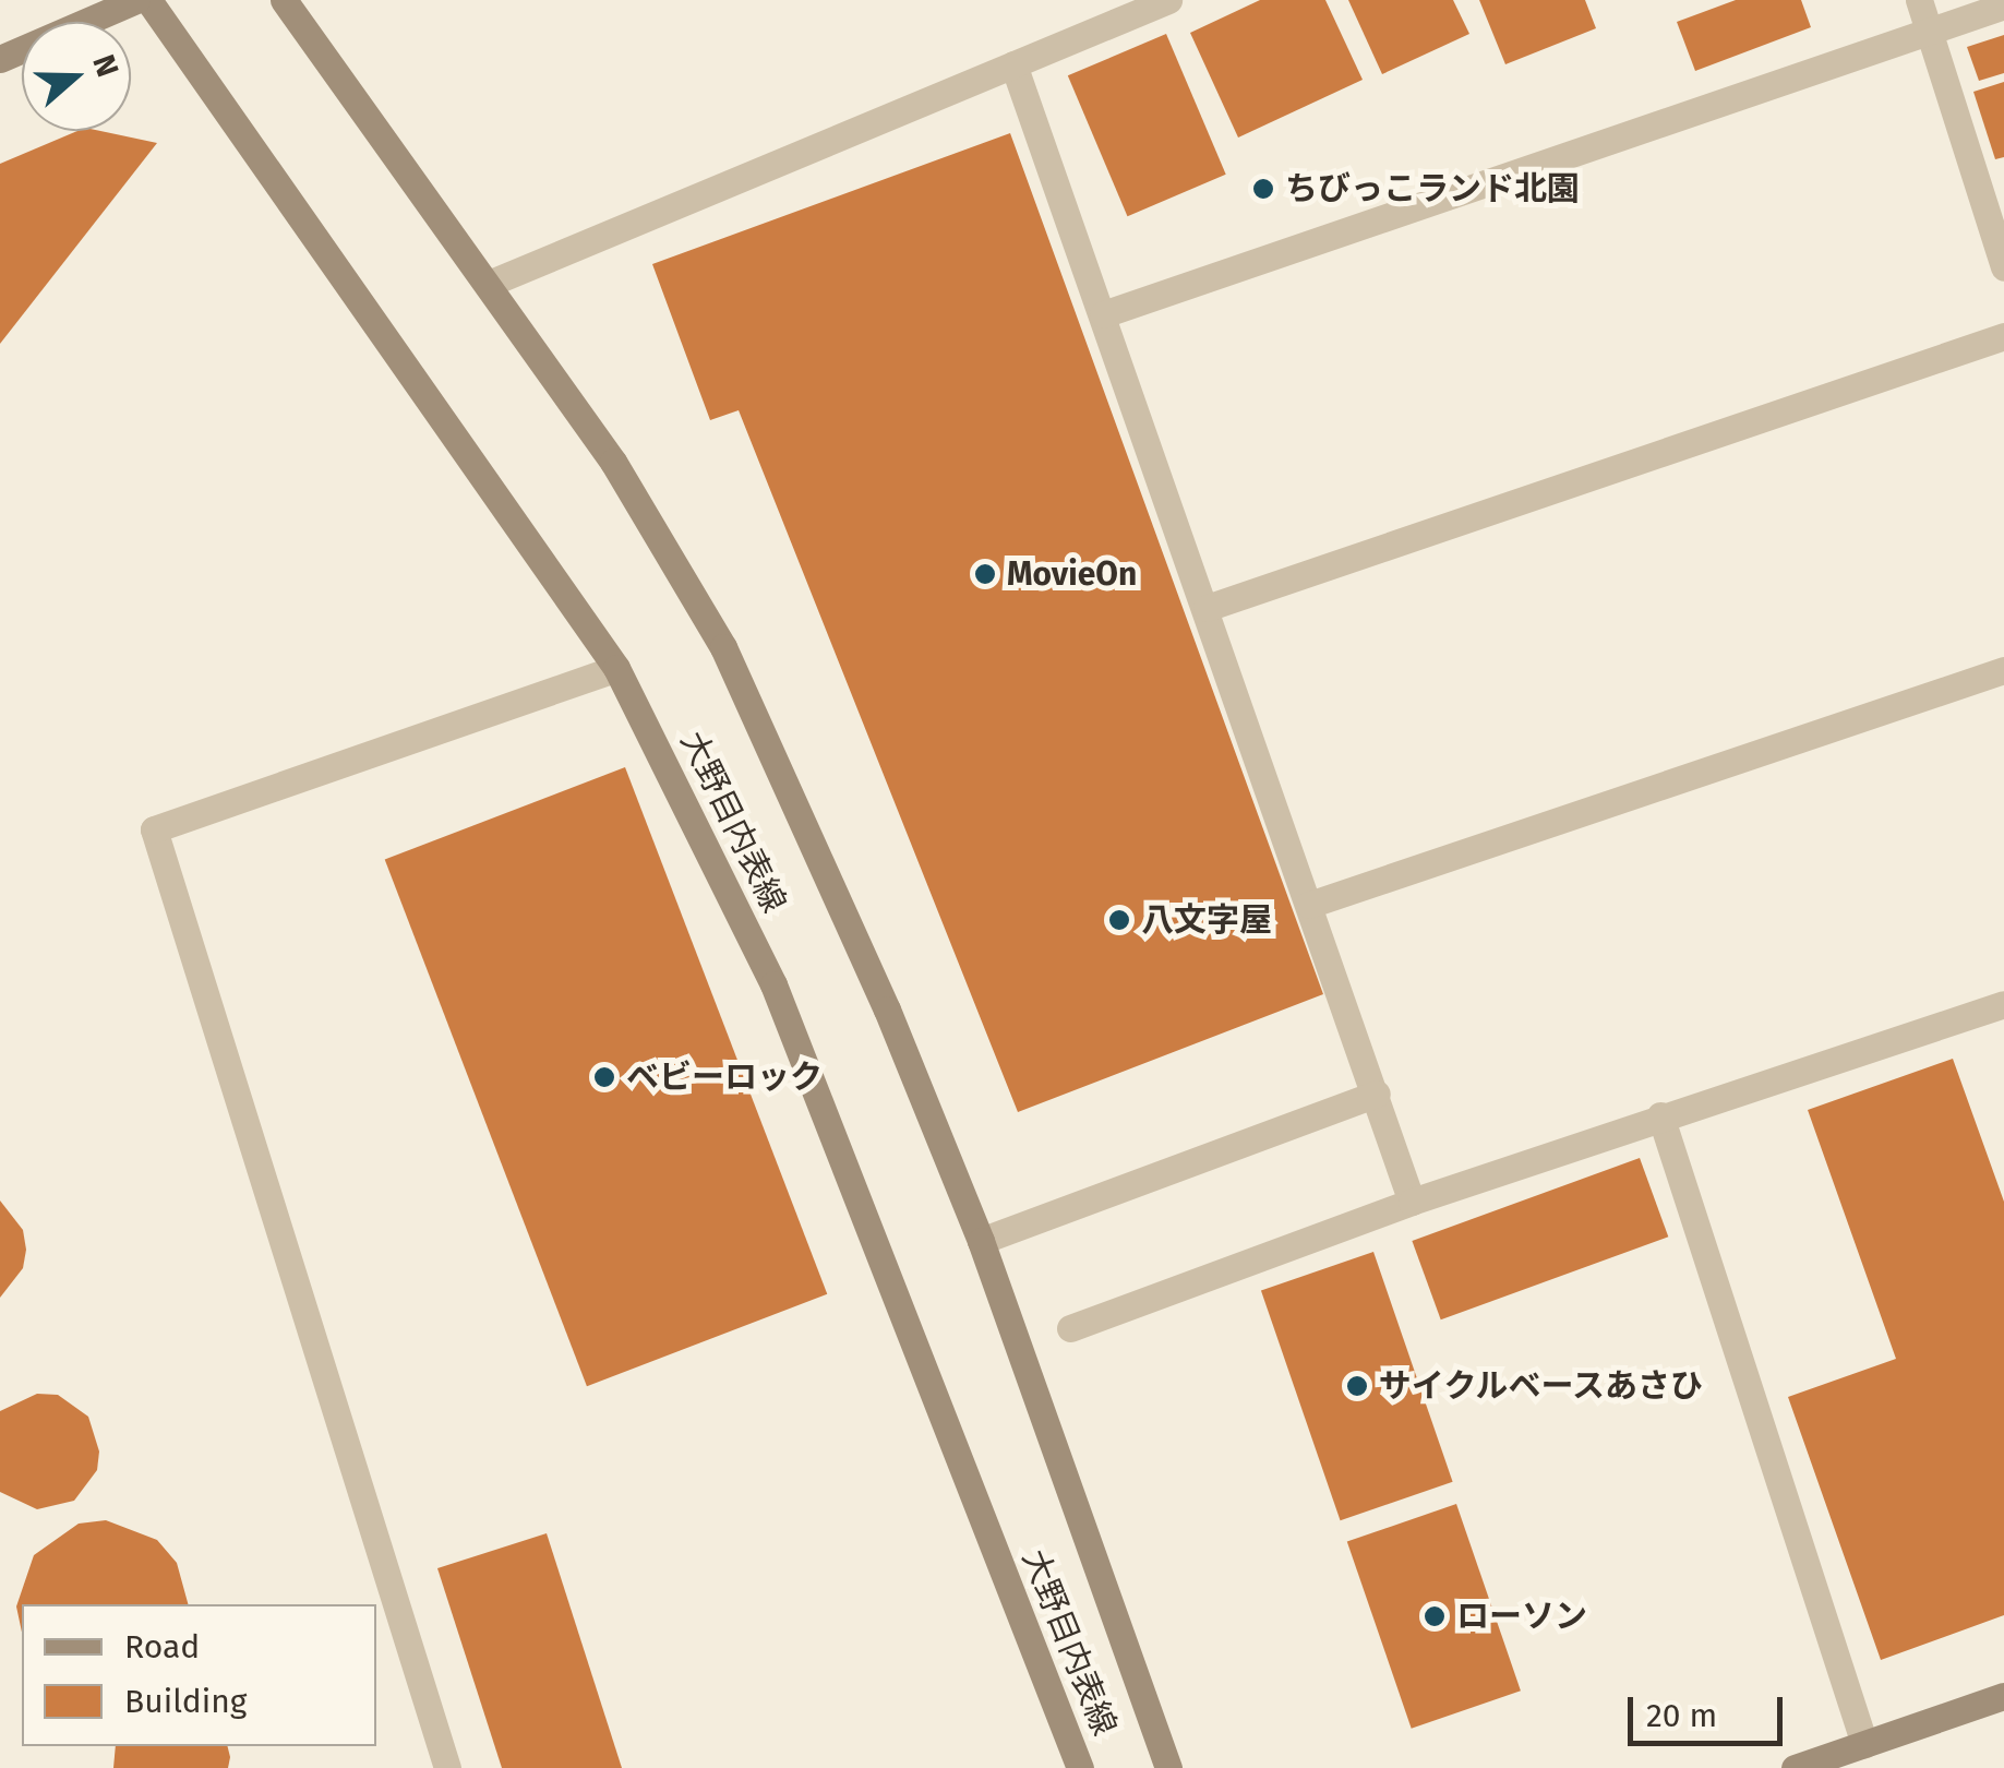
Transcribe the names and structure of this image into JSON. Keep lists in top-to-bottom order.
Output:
{
  "streets": {
    "main road": ["大野目内表線"]
  },
  "places": [
    "ちびっこランド北園",
    "MovieOn",
    "八文字屋",
    "ベビーロック",
    "サイクルベースあさひ",
    "ローソン"
  ],
  "legend": ["Road", "Building"],
  "scale_bar": "20 m",
  "north": "right"
}
